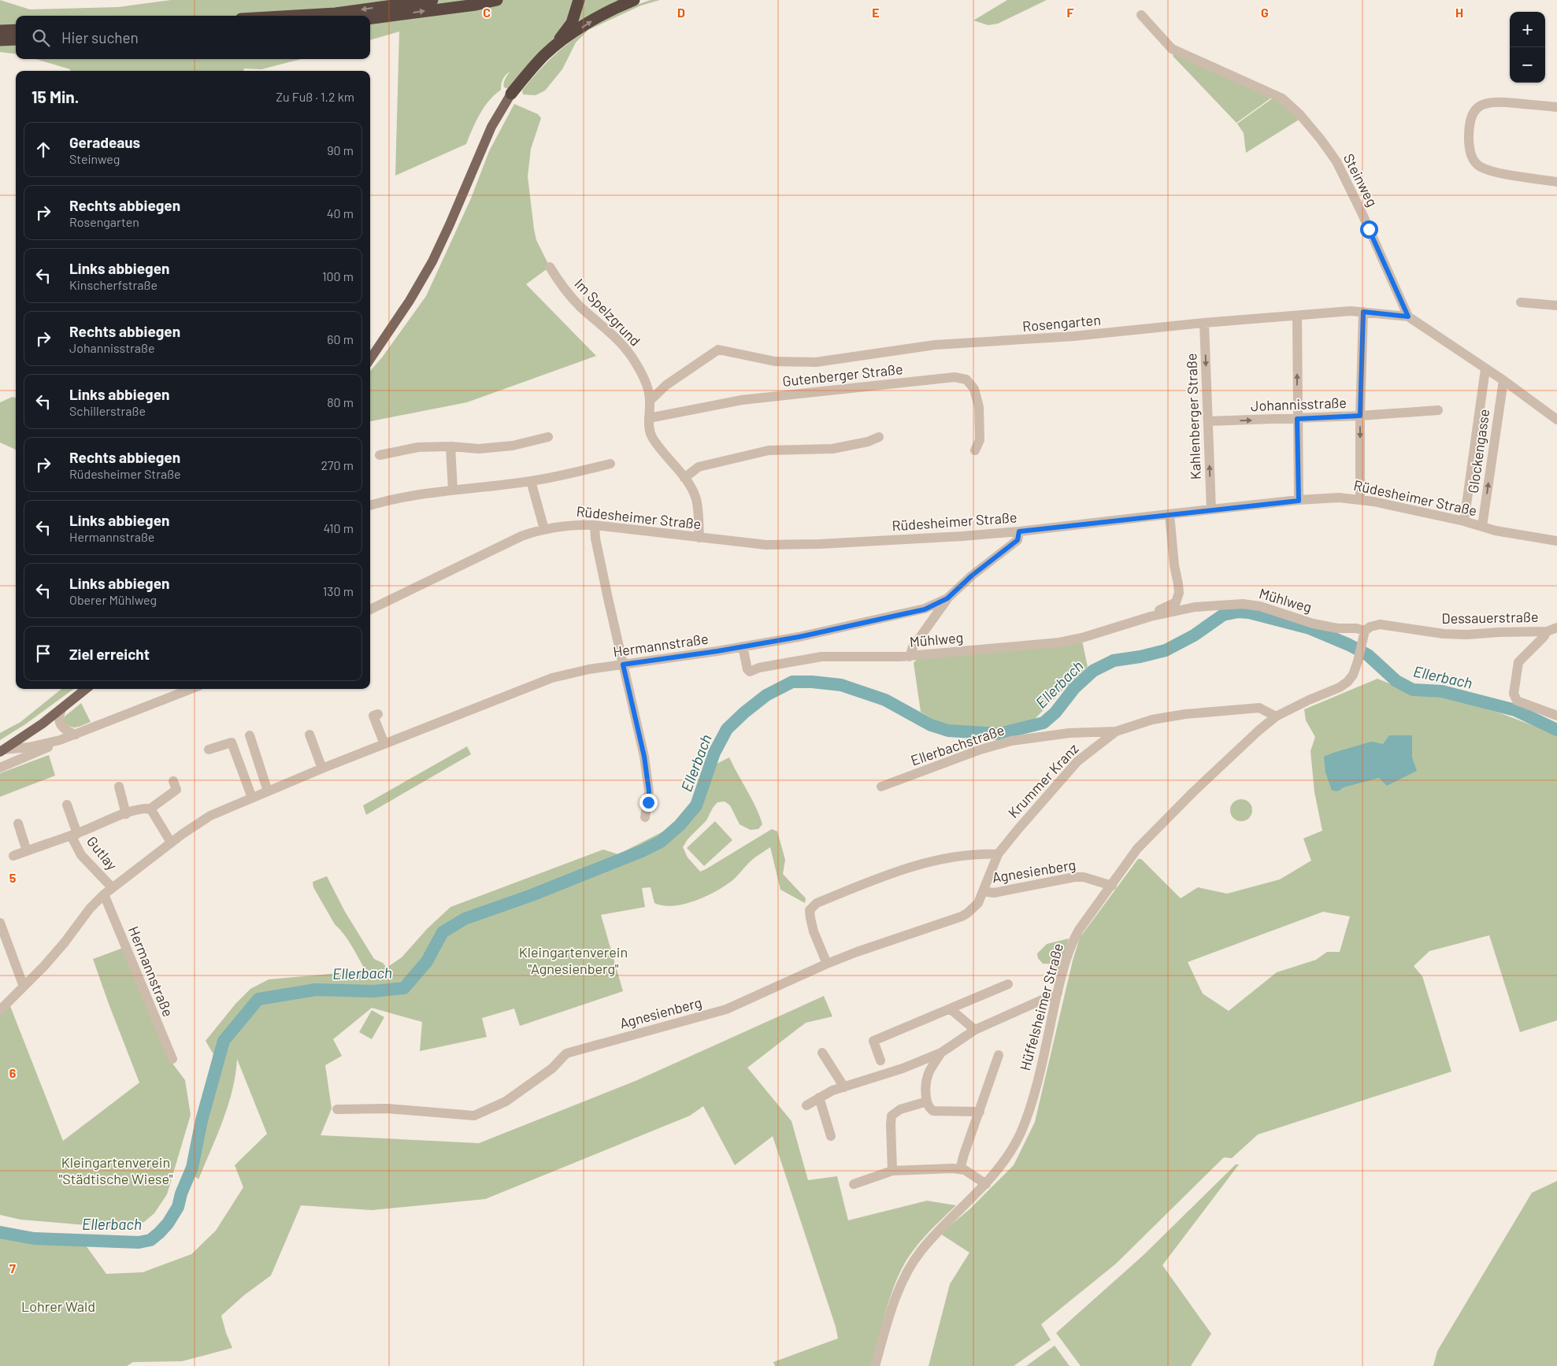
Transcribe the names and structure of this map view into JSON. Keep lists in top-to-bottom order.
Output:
{
  "streets": {
    "street": [
      "Steinweg",
      "Im Spelzgrund",
      "Rosengarten",
      "Gutenberger Straße",
      "Johannisstraße",
      "Kahlenberger Straße",
      "Glockengasse",
      "Rüdesheimer Straße",
      "Mühlweg",
      "Dessauerstraße",
      "Hermannstraße",
      "Ellerbachstraße",
      "Krummer Kranz",
      "Gutlay",
      "Agnesienberg",
      "Hüffelsheimer Straße"
    ]
  },
  "crossings": [
    ["Steinweg", "Rosengarten"],
    ["Im Spelzgrund", "Rosengarten"],
    ["Im Spelzgrund", "Gutenberger Straße"],
    ["Im Spelzgrund", "Rüdesheimer Straße"],
    ["Rosengarten", "Kahlenberger Straße"],
    ["Johannisstraße", "Kahlenberger Straße"],
    ["Kahlenberger Straße", "Rüdesheimer Straße"],
    ["Glockengasse", "Rüdesheimer Straße"],
    ["Rüdesheimer Straße", "Mühlweg"],
    ["Rüdesheimer Straße", "Hermannstraße"],
    ["Mühlweg", "Dessauerstraße"],
    ["Mühlweg", "Hermannstraße"],
    ["Mühlweg", "Hüffelsheimer Straße"],
    ["Dessauerstraße", "Hüffelsheimer Straße"],
    ["Hermannstraße", "Gutlay"],
    ["Ellerbachstraße", "Krummer Kranz"],
    ["Krummer Kranz", "Agnesienberg"],
    ["Krummer Kranz", "Hüffelsheimer Straße"],
    ["Agnesienberg", "Hüffelsheimer Straße"]
  ],
  "one_way": ["Johannisstraße"],
  "water": ["Ellerbach"],
  "parks": ["Kleingartenverein \"Agnesienberg\"", "Kleingartenverein \"Städtische Wiese\"", "Lohrer Wald"],
  "page": {
    "map_buttons": ["+", "−"],
    "search": "Hier suchen",
    "heading": ["15 Min.", "Zu Fuß · 1.2 km"],
    "list": [
      ["Geradeaus", "Steinweg", "90 m"],
      ["Rechts abbiegen", "Rosengarten", "40 m"],
      ["Links abbiegen", "Kinscherfstraße", "100 m"],
      ["Rechts abbiegen", "Johannisstraße", "60 m"],
      ["Links abbiegen", "Schillerstraße", "80 m"],
      ["Rechts abbiegen", "Rüdesheimer Straße", "270 m"],
      ["Links abbiegen", "Hermannstraße", "410 m"],
      ["Links abbiegen", "Oberer Mühlweg", "130 m"],
      "Ziel erreicht"
    ]
  },
  "grid": {
    "columns": [
      "C",
      "D",
      "E",
      "F",
      "G",
      "H"
    ],
    "rows": ["5", "6", "7"]
  }
}
